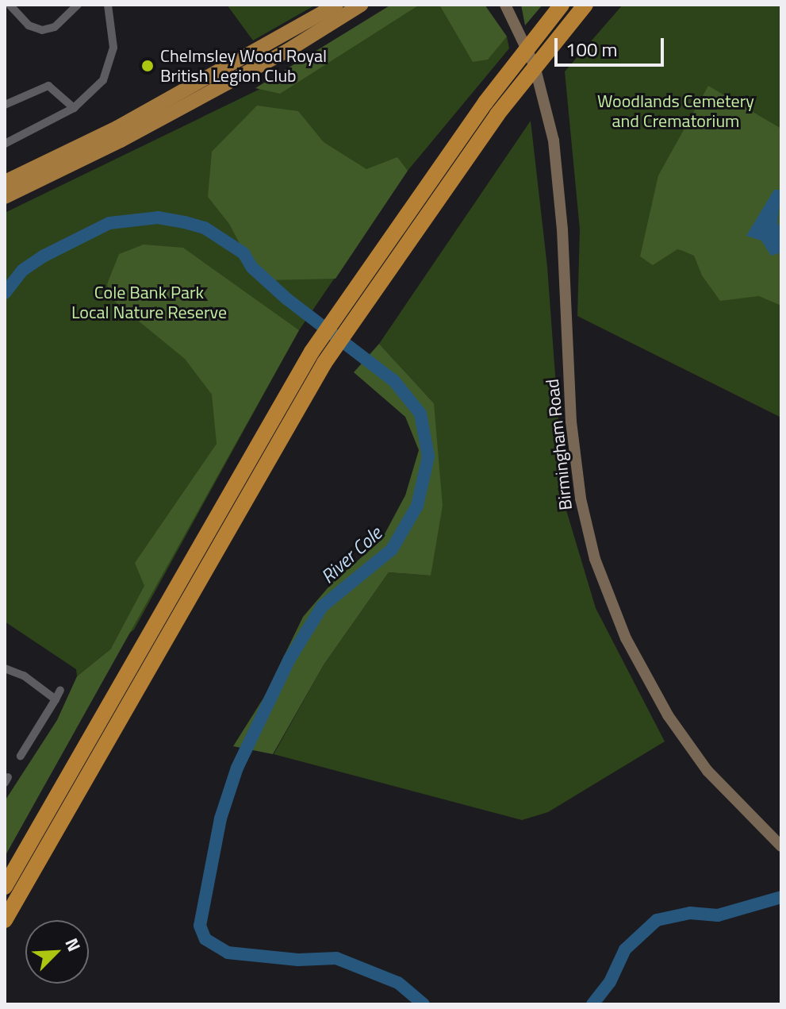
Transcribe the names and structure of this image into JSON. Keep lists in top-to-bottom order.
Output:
{
  "streets": {
    "main road": ["Birmingham Road"]
  },
  "water": ["River Cole"],
  "parks": ["Woodlands Cemetery and Crematorium", "Cole Bank Park Local Nature Reserve"],
  "places": ["Chelmsley Wood Royal British Legion Club"],
  "scale_bar": "100 m",
  "north": "top right"
}
